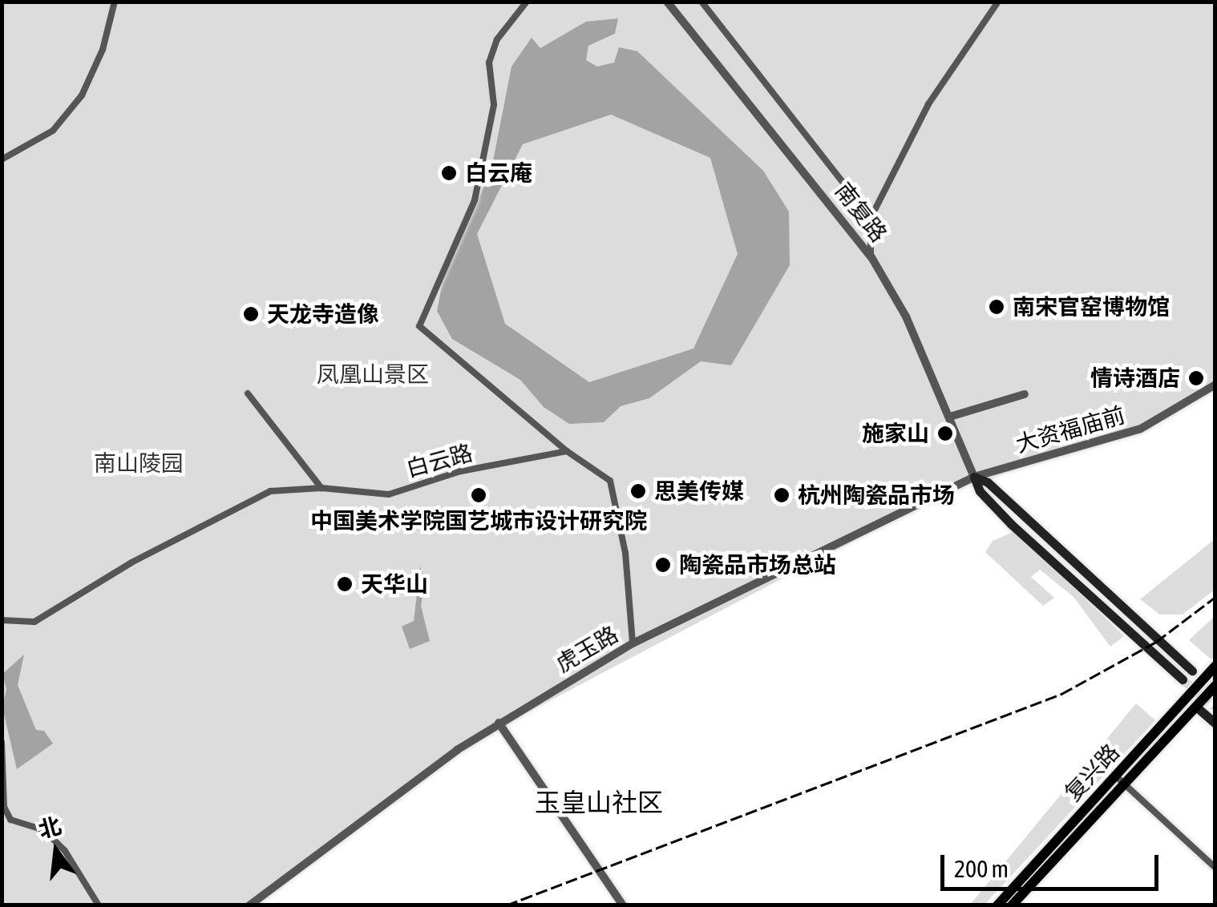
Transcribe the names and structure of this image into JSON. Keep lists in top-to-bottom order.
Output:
{
  "streets": {
    "main road": ["南复路", "复兴路"],
    "street": ["大资福庙前", "白云路", "虎玉路"]
  },
  "crossings": [
    ["南复路", "大资福庙前"],
    ["南复路", "虎玉路"],
    ["大资福庙前", "虎玉路"]
  ],
  "districts": ["玉皇山社区"],
  "parks": ["凤凰山景区", "南山陵园"],
  "places": [
    "白云庵",
    "南宋官窑博物馆",
    "天龙寺造像",
    "情诗酒店",
    "施家山",
    "思美传媒",
    "中国美术学院国艺城市设计研究院",
    "杭州陶瓷品市场",
    "陶瓷品市场总站",
    "天华山"
  ],
  "scale_bar": "200 m",
  "north": "top"
}
